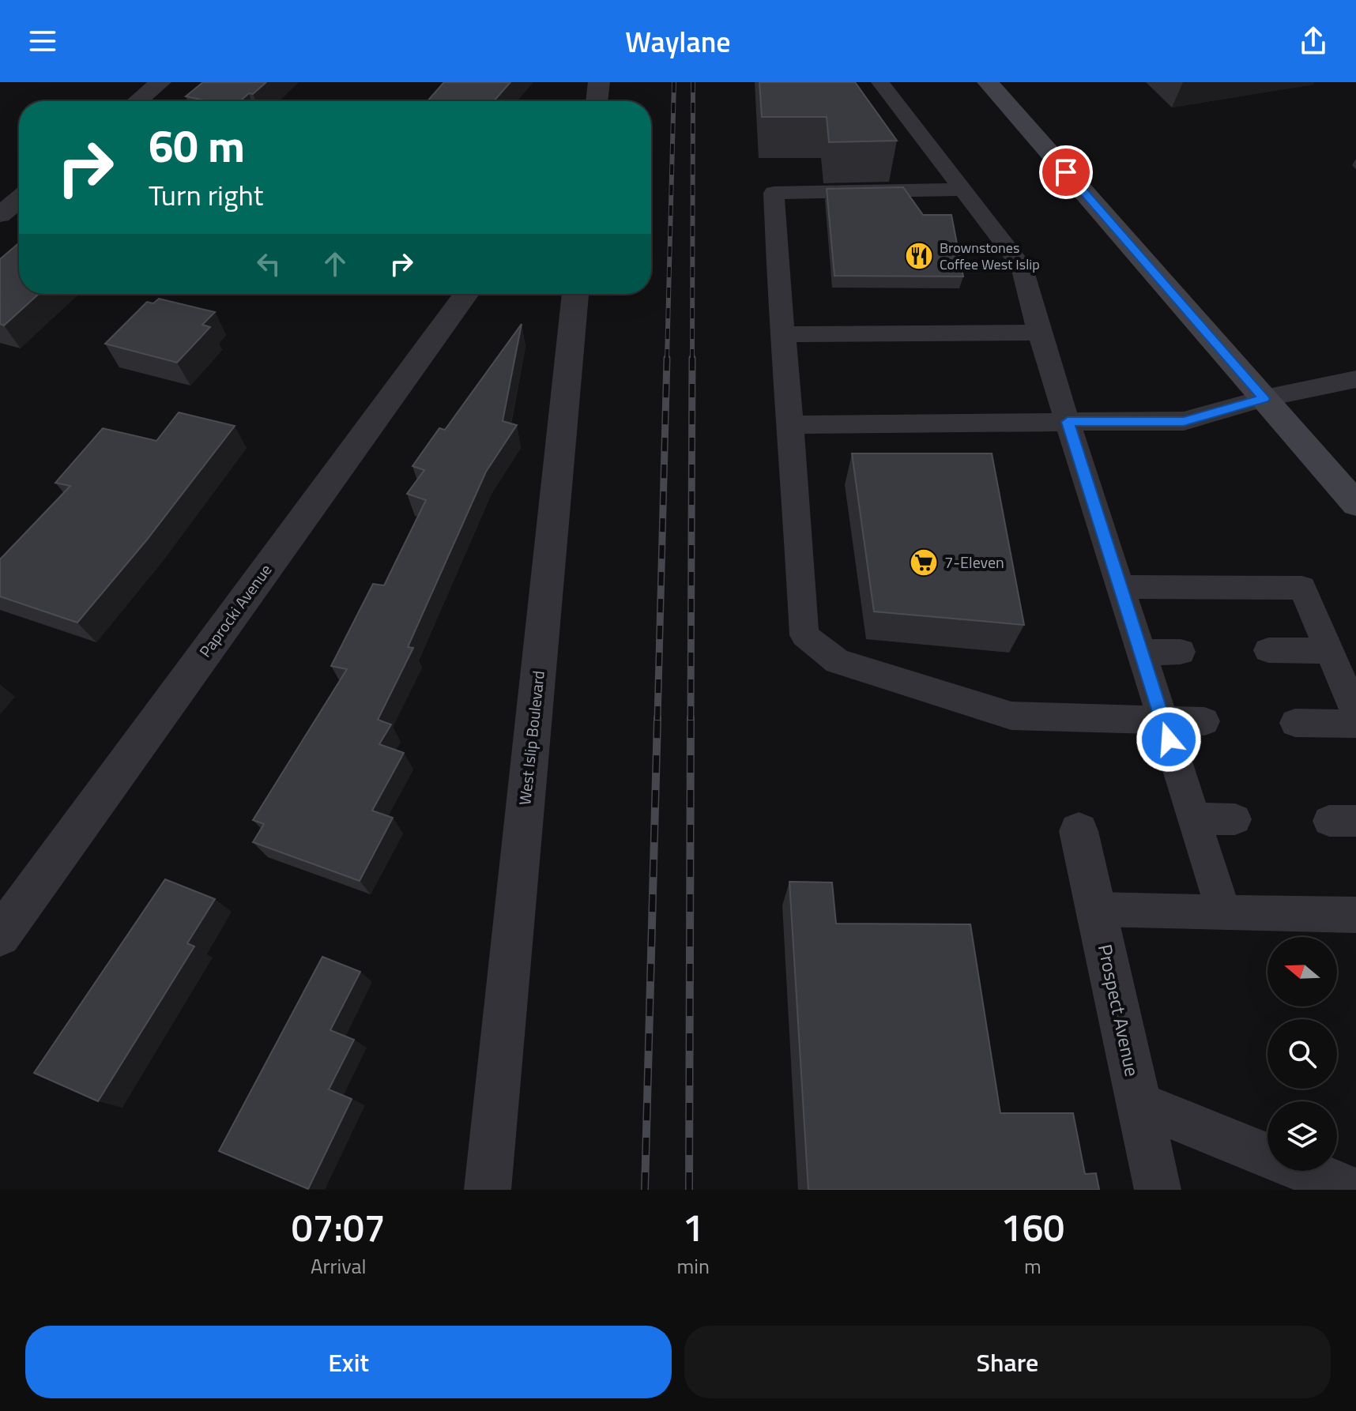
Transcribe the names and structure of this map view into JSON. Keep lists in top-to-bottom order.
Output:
{
  "streets": {
    "street": ["Paprocki Avenue", "West Islip Boulevard", "Prospect Avenue"]
  },
  "places": {
    "restaurant": ["Brownstones Coffee West Islip"],
    "supermarket": ["7-Eleven"]
  },
  "north": "left",
  "page": {
    "header": "Waylane",
    "turn": ["60 m", "Turn right"],
    "eta": [
      "07:07",
      "Arrival",
      "1",
      "min",
      "160",
      "m"
    ],
    "buttons": ["Exit", "Share"]
  }
}
